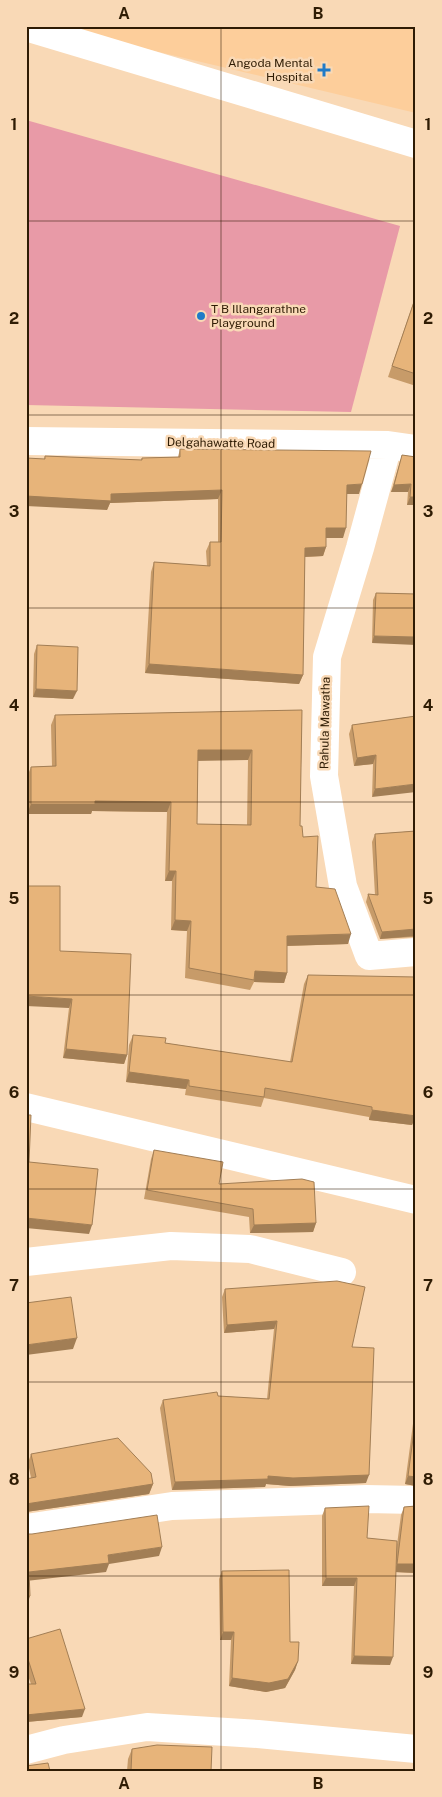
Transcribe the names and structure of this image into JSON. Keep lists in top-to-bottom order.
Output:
{
  "streets": {
    "street": ["Delgahawatte Road", "Rahula Mawatha"]
  },
  "crossings": [
    ["Delgahawatte Road", "Rahula Mawatha"]
  ],
  "places": {
    "health": ["Angoda Mental Hospital"],
    "other": ["T B Illangarathne Playground"]
  },
  "grid": {
    "columns": ["A", "B"],
    "rows": [
      "1",
      "2",
      "3",
      "4",
      "5",
      "6",
      "7",
      "8",
      "9"
    ]
  }
}
